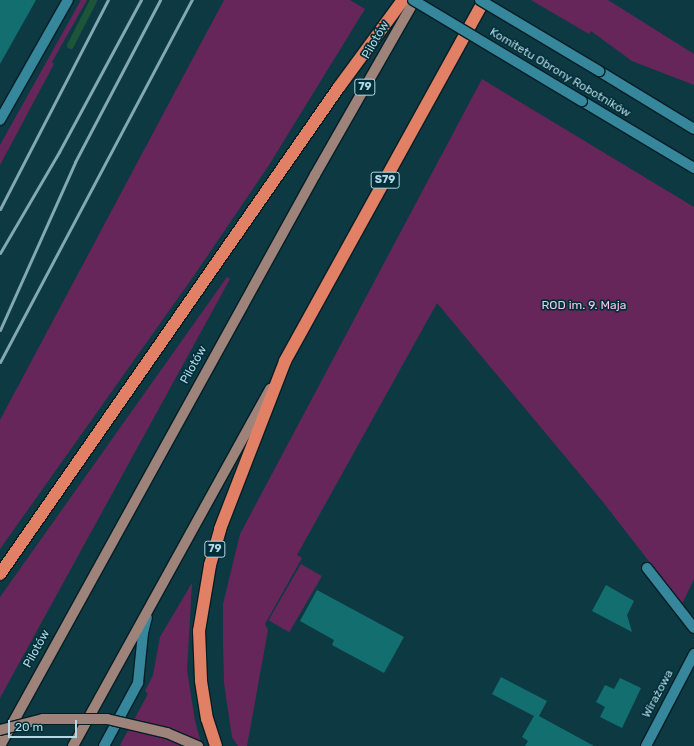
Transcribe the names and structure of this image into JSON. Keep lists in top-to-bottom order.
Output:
{
  "streets": {
    "highway": ["79", "S79"],
    "main road": ["Pilotów"],
    "street": ["Komitetu Obrony Robotników", "Wirażowa"]
  },
  "crossings": [
    ["Pilotów", "Komitetu Obrony Robotników"],
    ["79", "S79"]
  ],
  "parks": ["ROD im. 9. Maja"],
  "scale_bar": "20 m"
}
